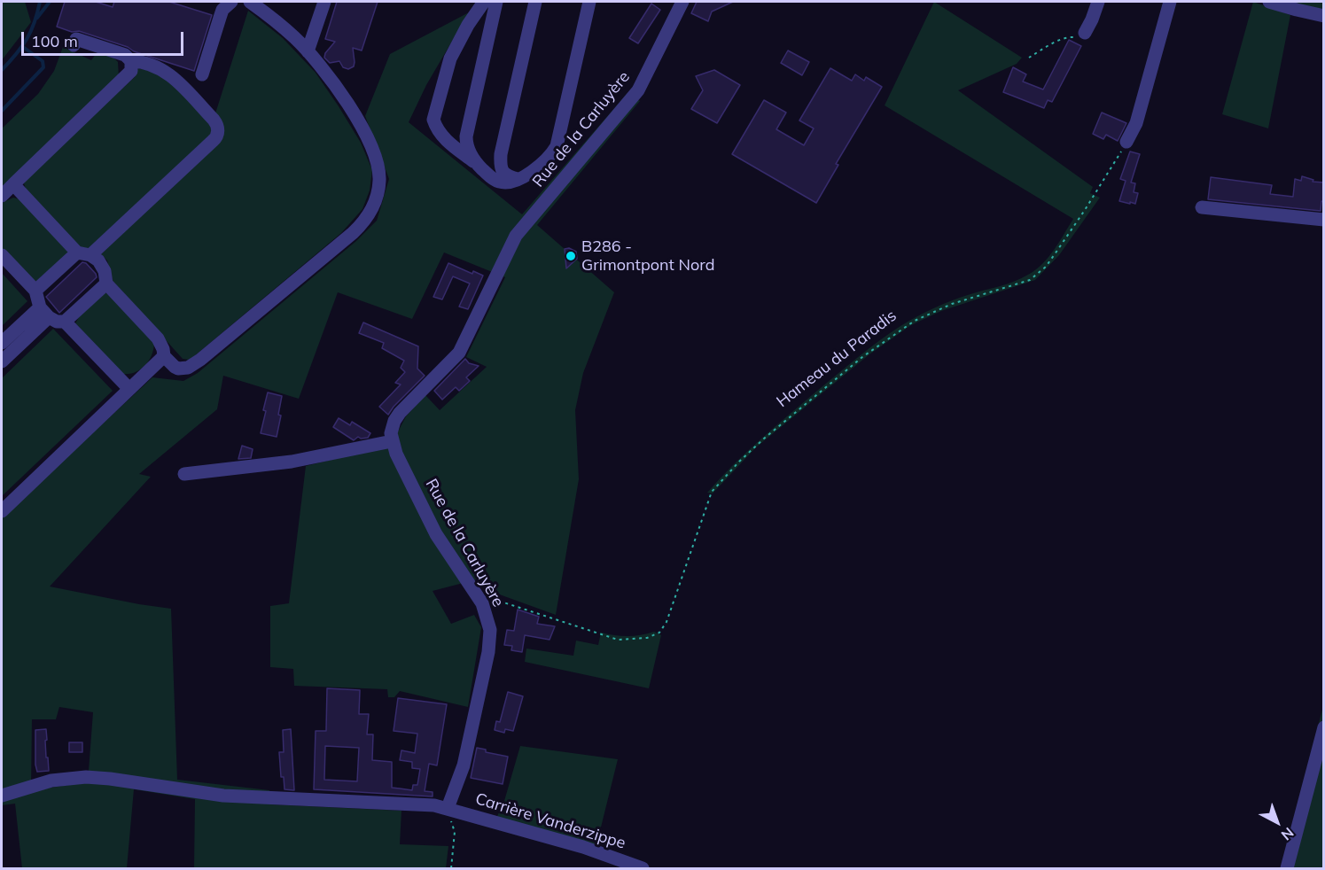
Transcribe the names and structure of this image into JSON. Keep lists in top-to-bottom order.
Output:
{
  "streets": {
    "street": ["Rue de la Carluyère", "Carrière Vanderzippe"],
    "path": ["Hameau du Paradis"]
  },
  "crossings": [
    ["Rue de la Carluyère", "Hameau du Paradis"],
    ["Rue de la Carluyère", "Carrière Vanderzippe"]
  ],
  "places": ["B286 - Grimontpont Nord"],
  "scale_bar": "100 m",
  "north": "bottom right"
}
